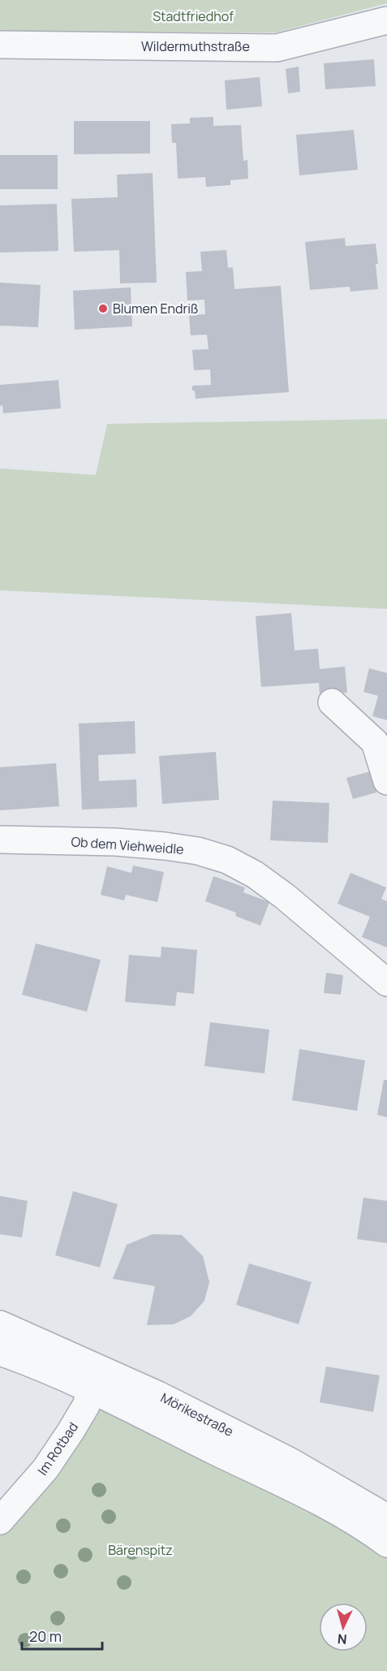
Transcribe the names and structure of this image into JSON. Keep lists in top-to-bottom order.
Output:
{
  "streets": {
    "street": [
      "Wildermuthstraße",
      "Ob dem Viehweidle",
      "Mörikestraße",
      "Im Rotbad"
    ]
  },
  "crossings": [
    ["Mörikestraße", "Im Rotbad"]
  ],
  "parks": ["Stadtfriedhof", "Bärenspitz"],
  "places": ["Blumen Endriß"],
  "scale_bar": "20 m",
  "north": "bottom"
}
